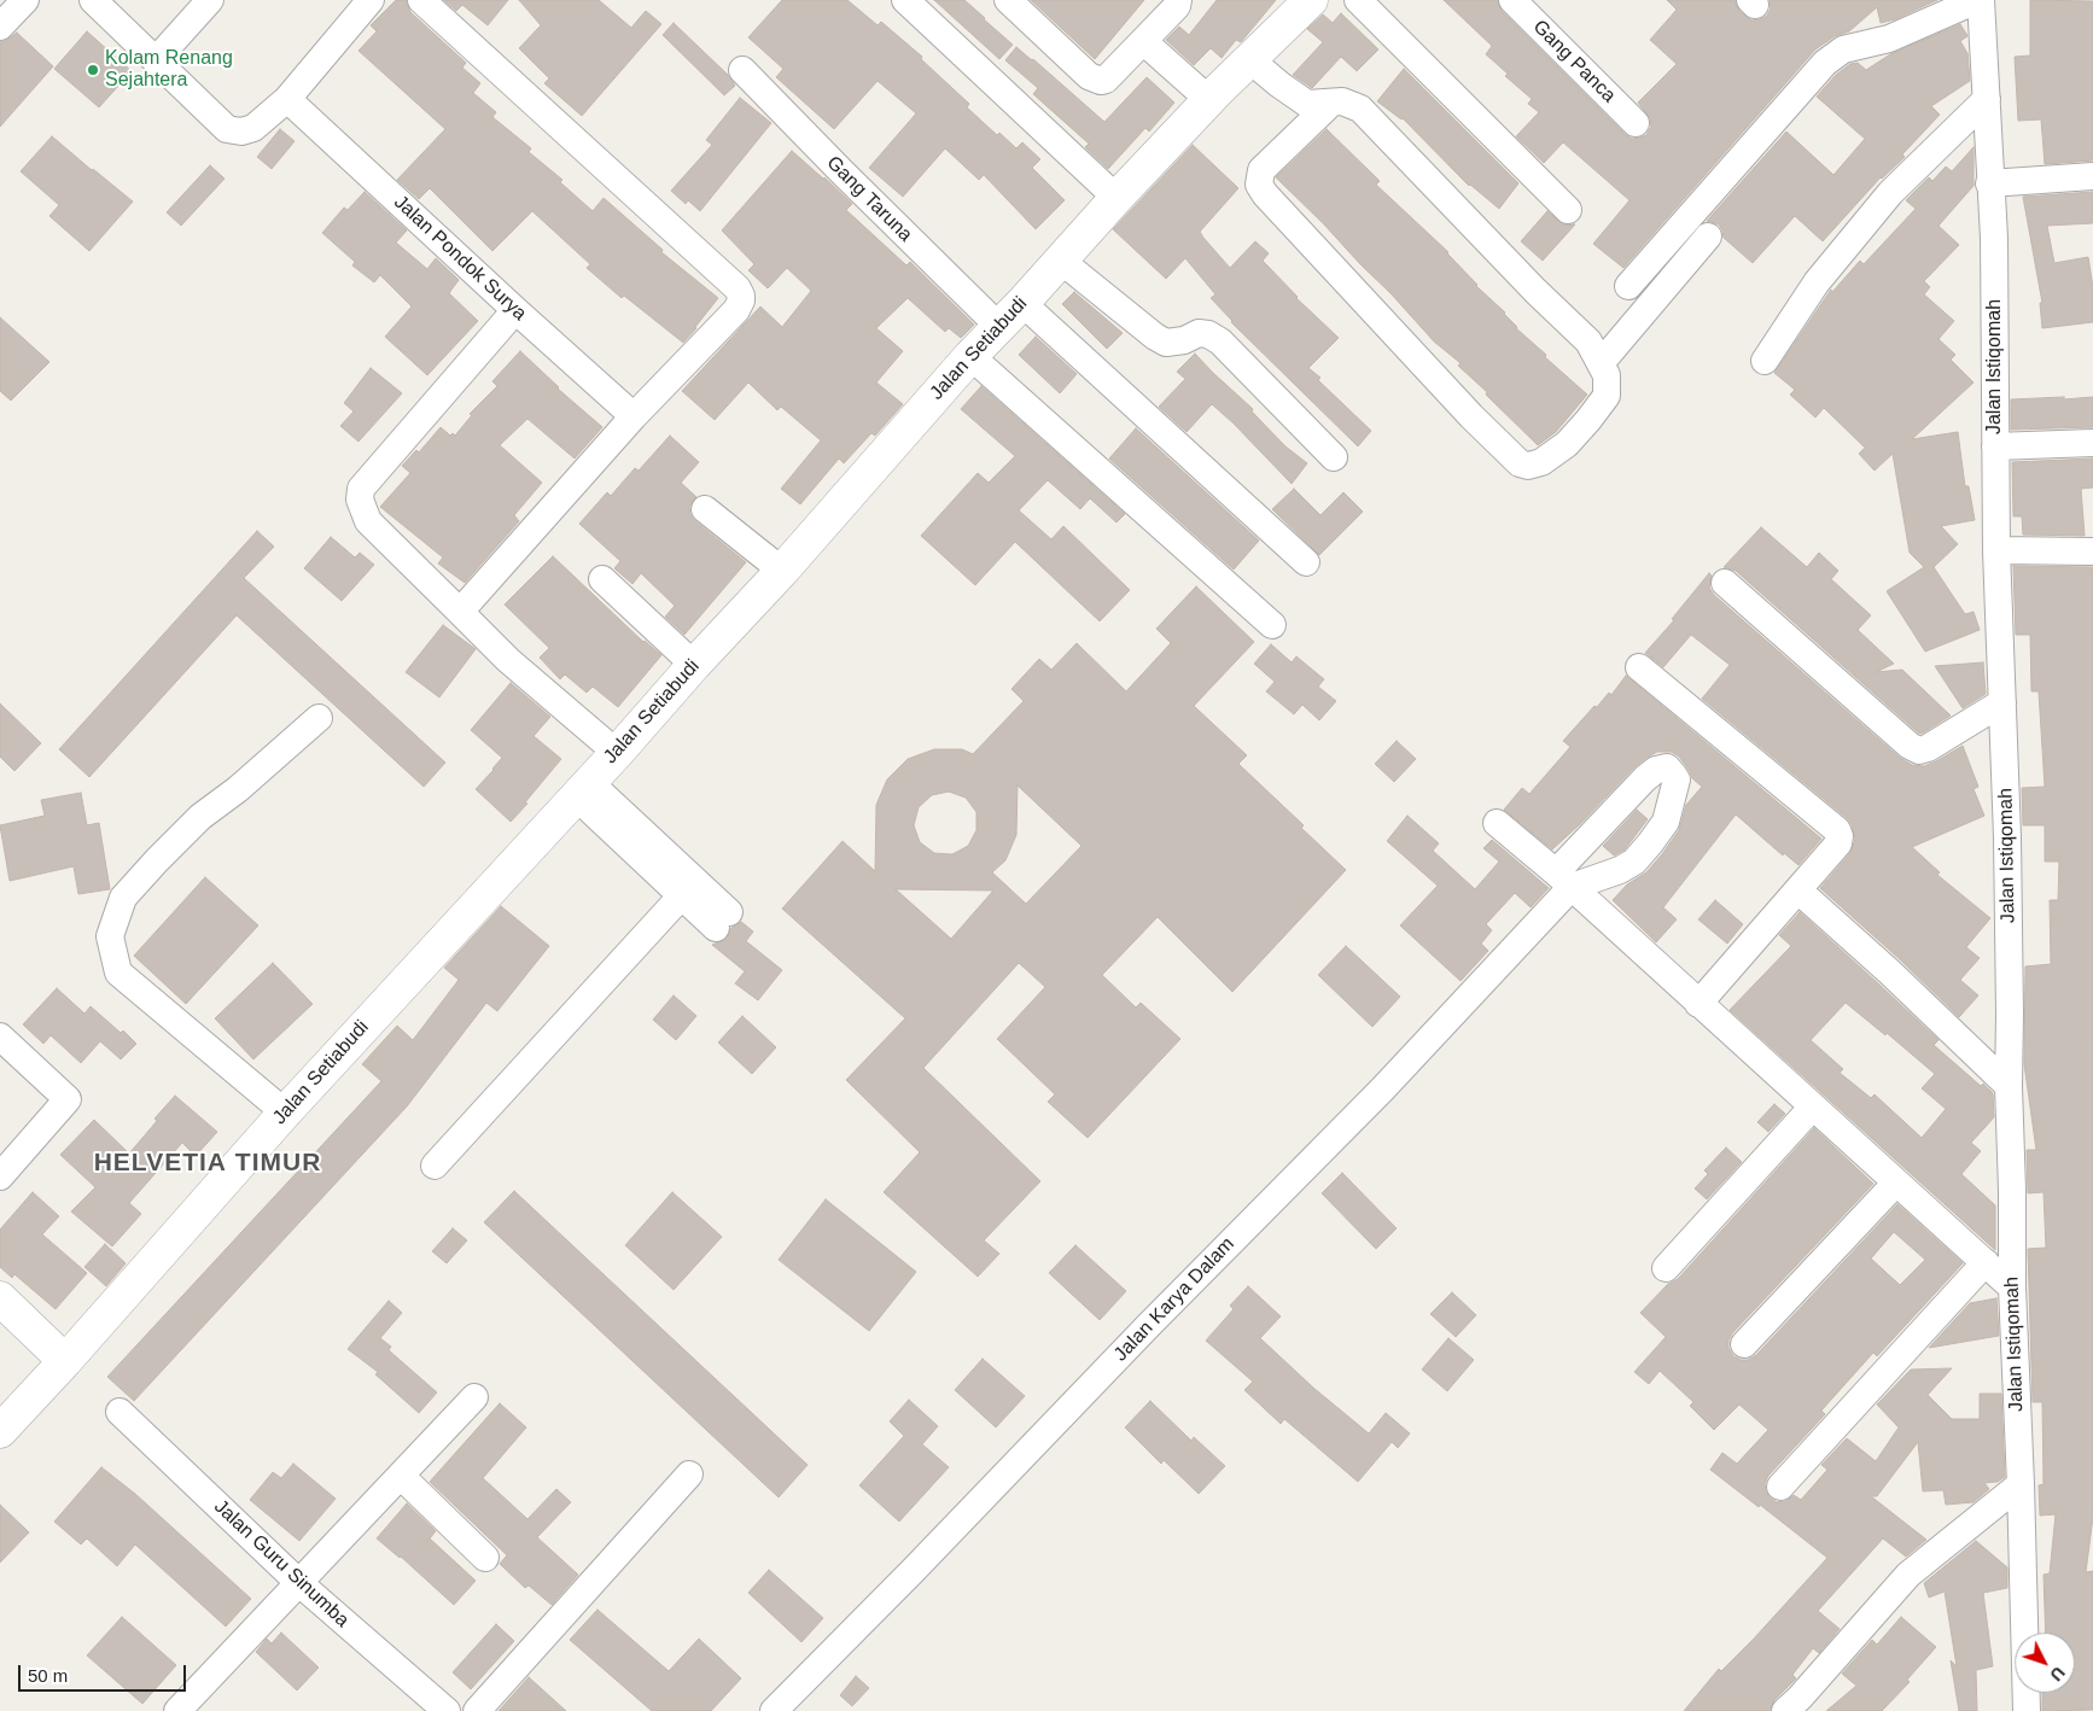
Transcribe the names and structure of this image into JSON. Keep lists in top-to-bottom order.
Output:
{
  "streets": {
    "street": [
      "Gang Panca",
      "Gang Taruna",
      "Jalan Pondok Surya",
      "Jalan Setiabudi",
      "Jalan Istiqomah",
      "Jalan Karya Dalam",
      "Jalan Guru Sinumba"
    ]
  },
  "crossings": [
    ["Gang Taruna", "Jalan Setiabudi"]
  ],
  "districts": ["HELVETIA TIMUR"],
  "places": ["Kolam Renang Sejahtera"],
  "scale_bar": "50 m",
  "north": "bottom right"
}
